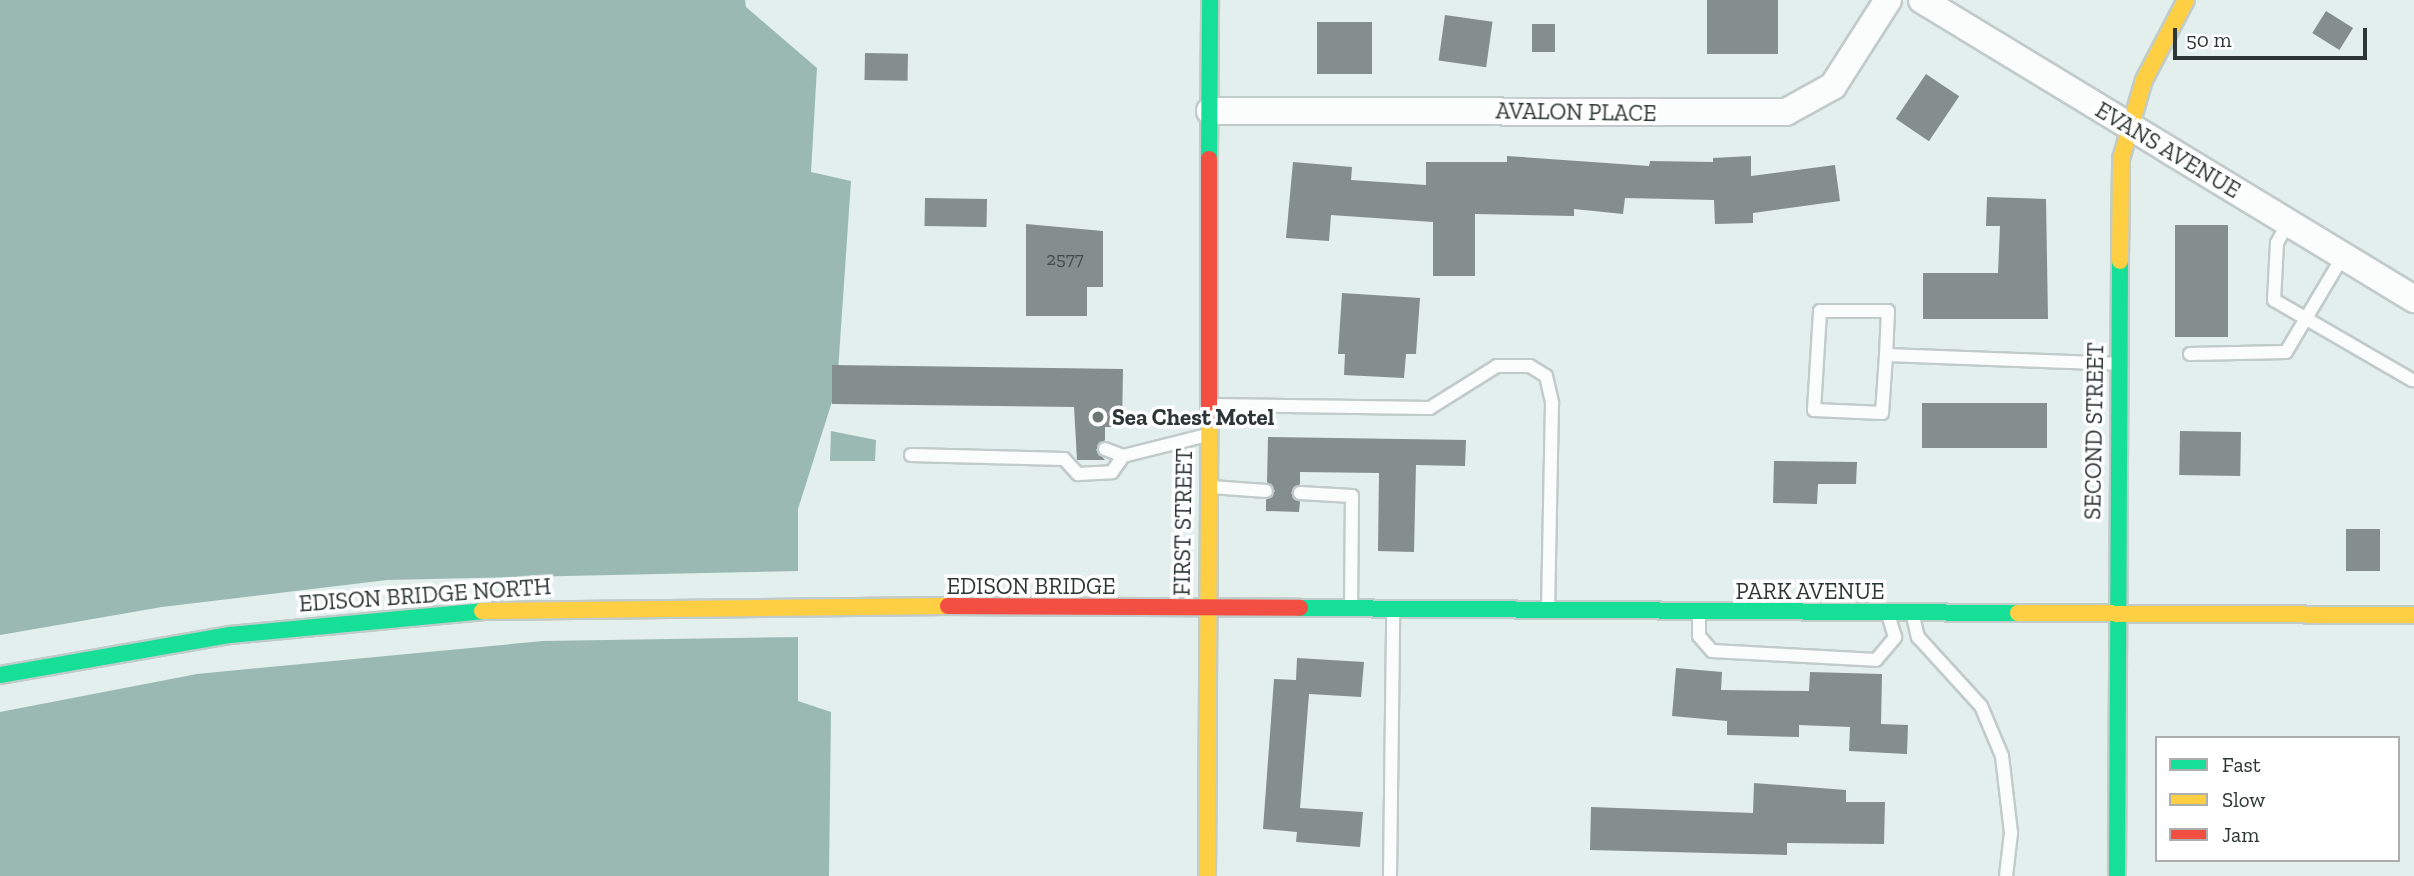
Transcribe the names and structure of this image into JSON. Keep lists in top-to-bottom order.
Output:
{
  "streets": {
    "main road": [
      "SECOND STREET",
      "FIRST STREET",
      "EDISON BRIDGE",
      "PARK AVENUE",
      "EDISON BRIDGE NORTH"
    ],
    "street": ["AVALON PLACE", "EVANS AVENUE"]
  },
  "crossings": [
    ["AVALON PLACE", "FIRST STREET"],
    ["EVANS AVENUE", "SECOND STREET"],
    ["SECOND STREET", "PARK AVENUE"],
    ["FIRST STREET", "EDISON BRIDGE"],
    ["FIRST STREET", "PARK AVENUE"],
    ["EDISON BRIDGE", "PARK AVENUE"],
    ["EDISON BRIDGE", "EDISON BRIDGE NORTH"]
  ],
  "places": ["Sea Chest Motel"],
  "house_numbers": ["2577"],
  "legend": ["Fast", "Slow", "Jam"],
  "scale_bar": "50 m"
}
